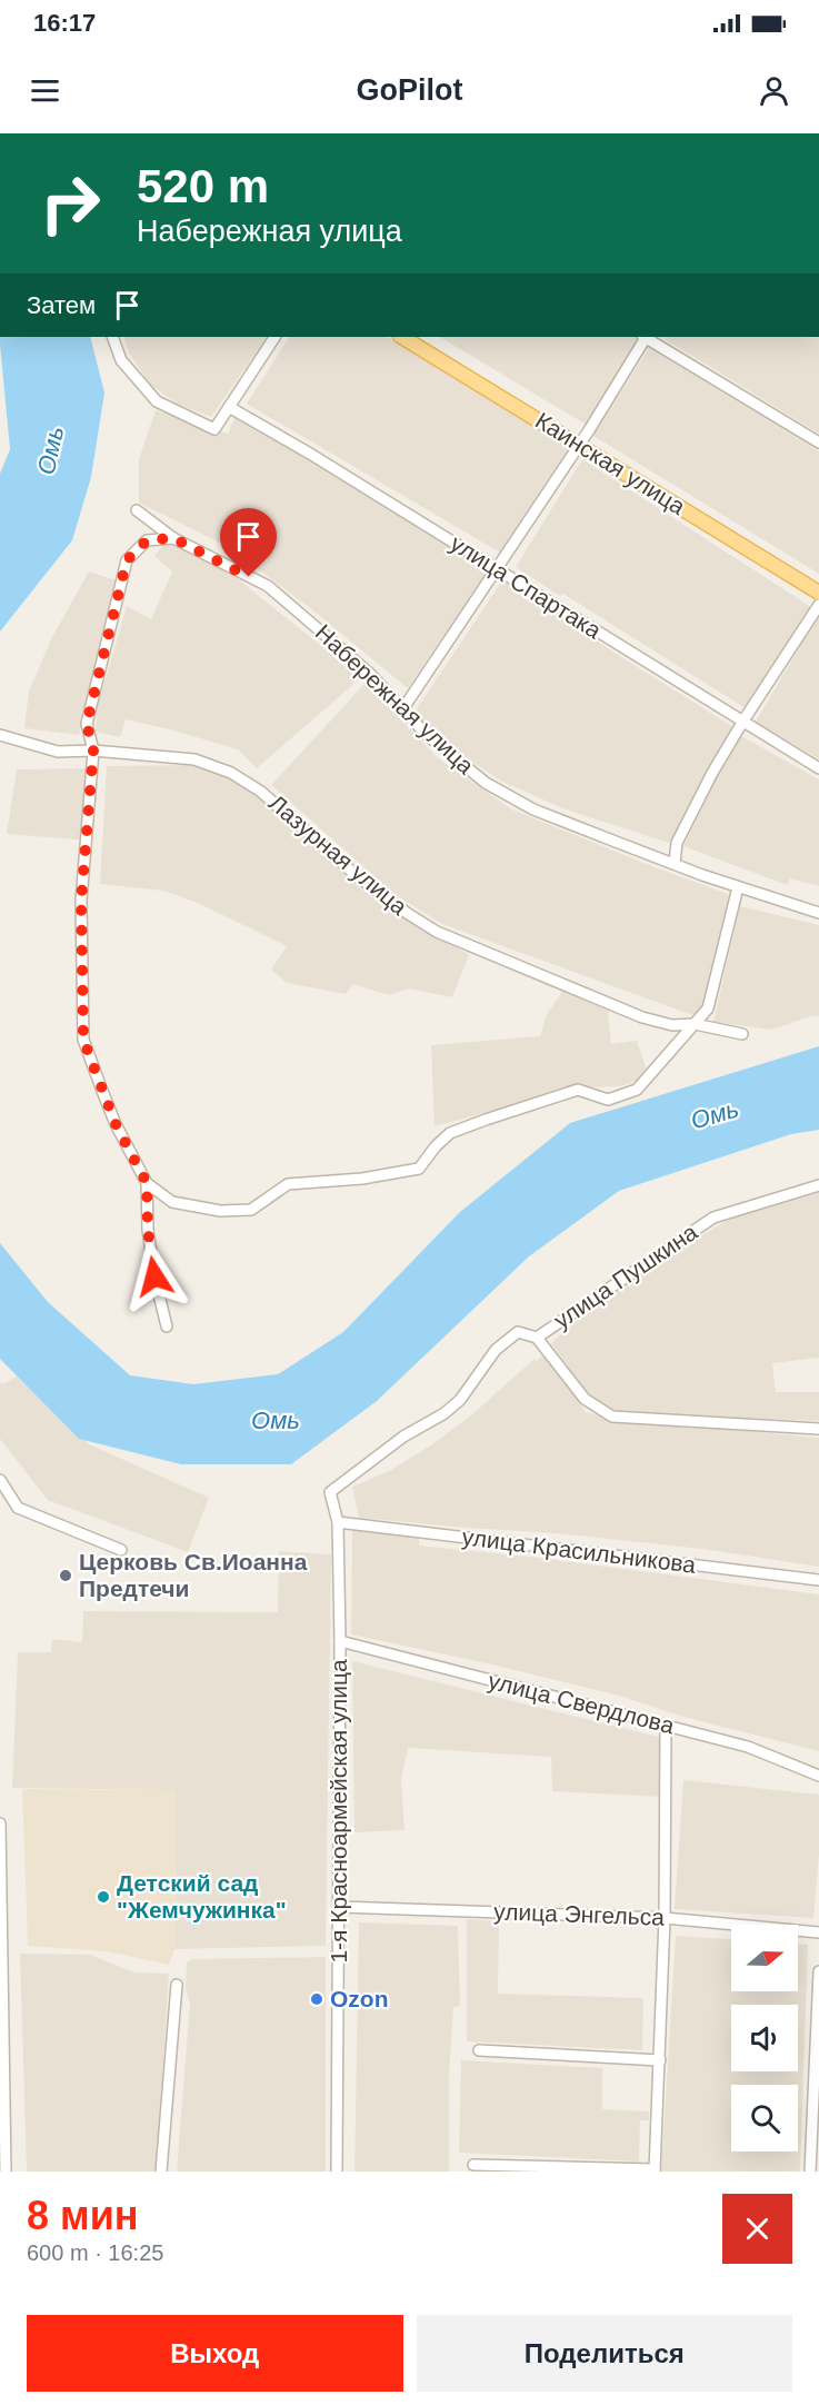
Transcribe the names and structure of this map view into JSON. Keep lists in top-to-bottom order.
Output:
{
  "streets": {
    "main road": ["Каинская улица"],
    "street": [
      "улица Спартака",
      "Набережная улица",
      "Лазурная улица",
      "улица Пушкина",
      "улица Красильникова",
      "улица Свердлова",
      "1-я Красноармейская улица",
      "улица Энгельса"
    ]
  },
  "crossings": [
    ["улица Пушкина", "1-я Красноармейская улица"],
    ["улица Красильникова", "1-я Красноармейская улица"],
    ["улица Свердлова", "1-я Красноармейская улица"],
    ["1-я Красноармейская улица", "улица Энгельса"]
  ],
  "water": ["Омь"],
  "places": ["Церковь Св.Иоанна Предтечи", "Детский сад \"Жемчужинка\"", "Ozon"],
  "north": "right",
  "page": {
    "status": "16:17",
    "header": "GoPilot",
    "turn": ["520 m", "Набережная улица"],
    "then": "Затем",
    "heading": ["8 мин", "600 m · 16:25"],
    "buttons": ["Выход", "Поделиться"]
  }
}
